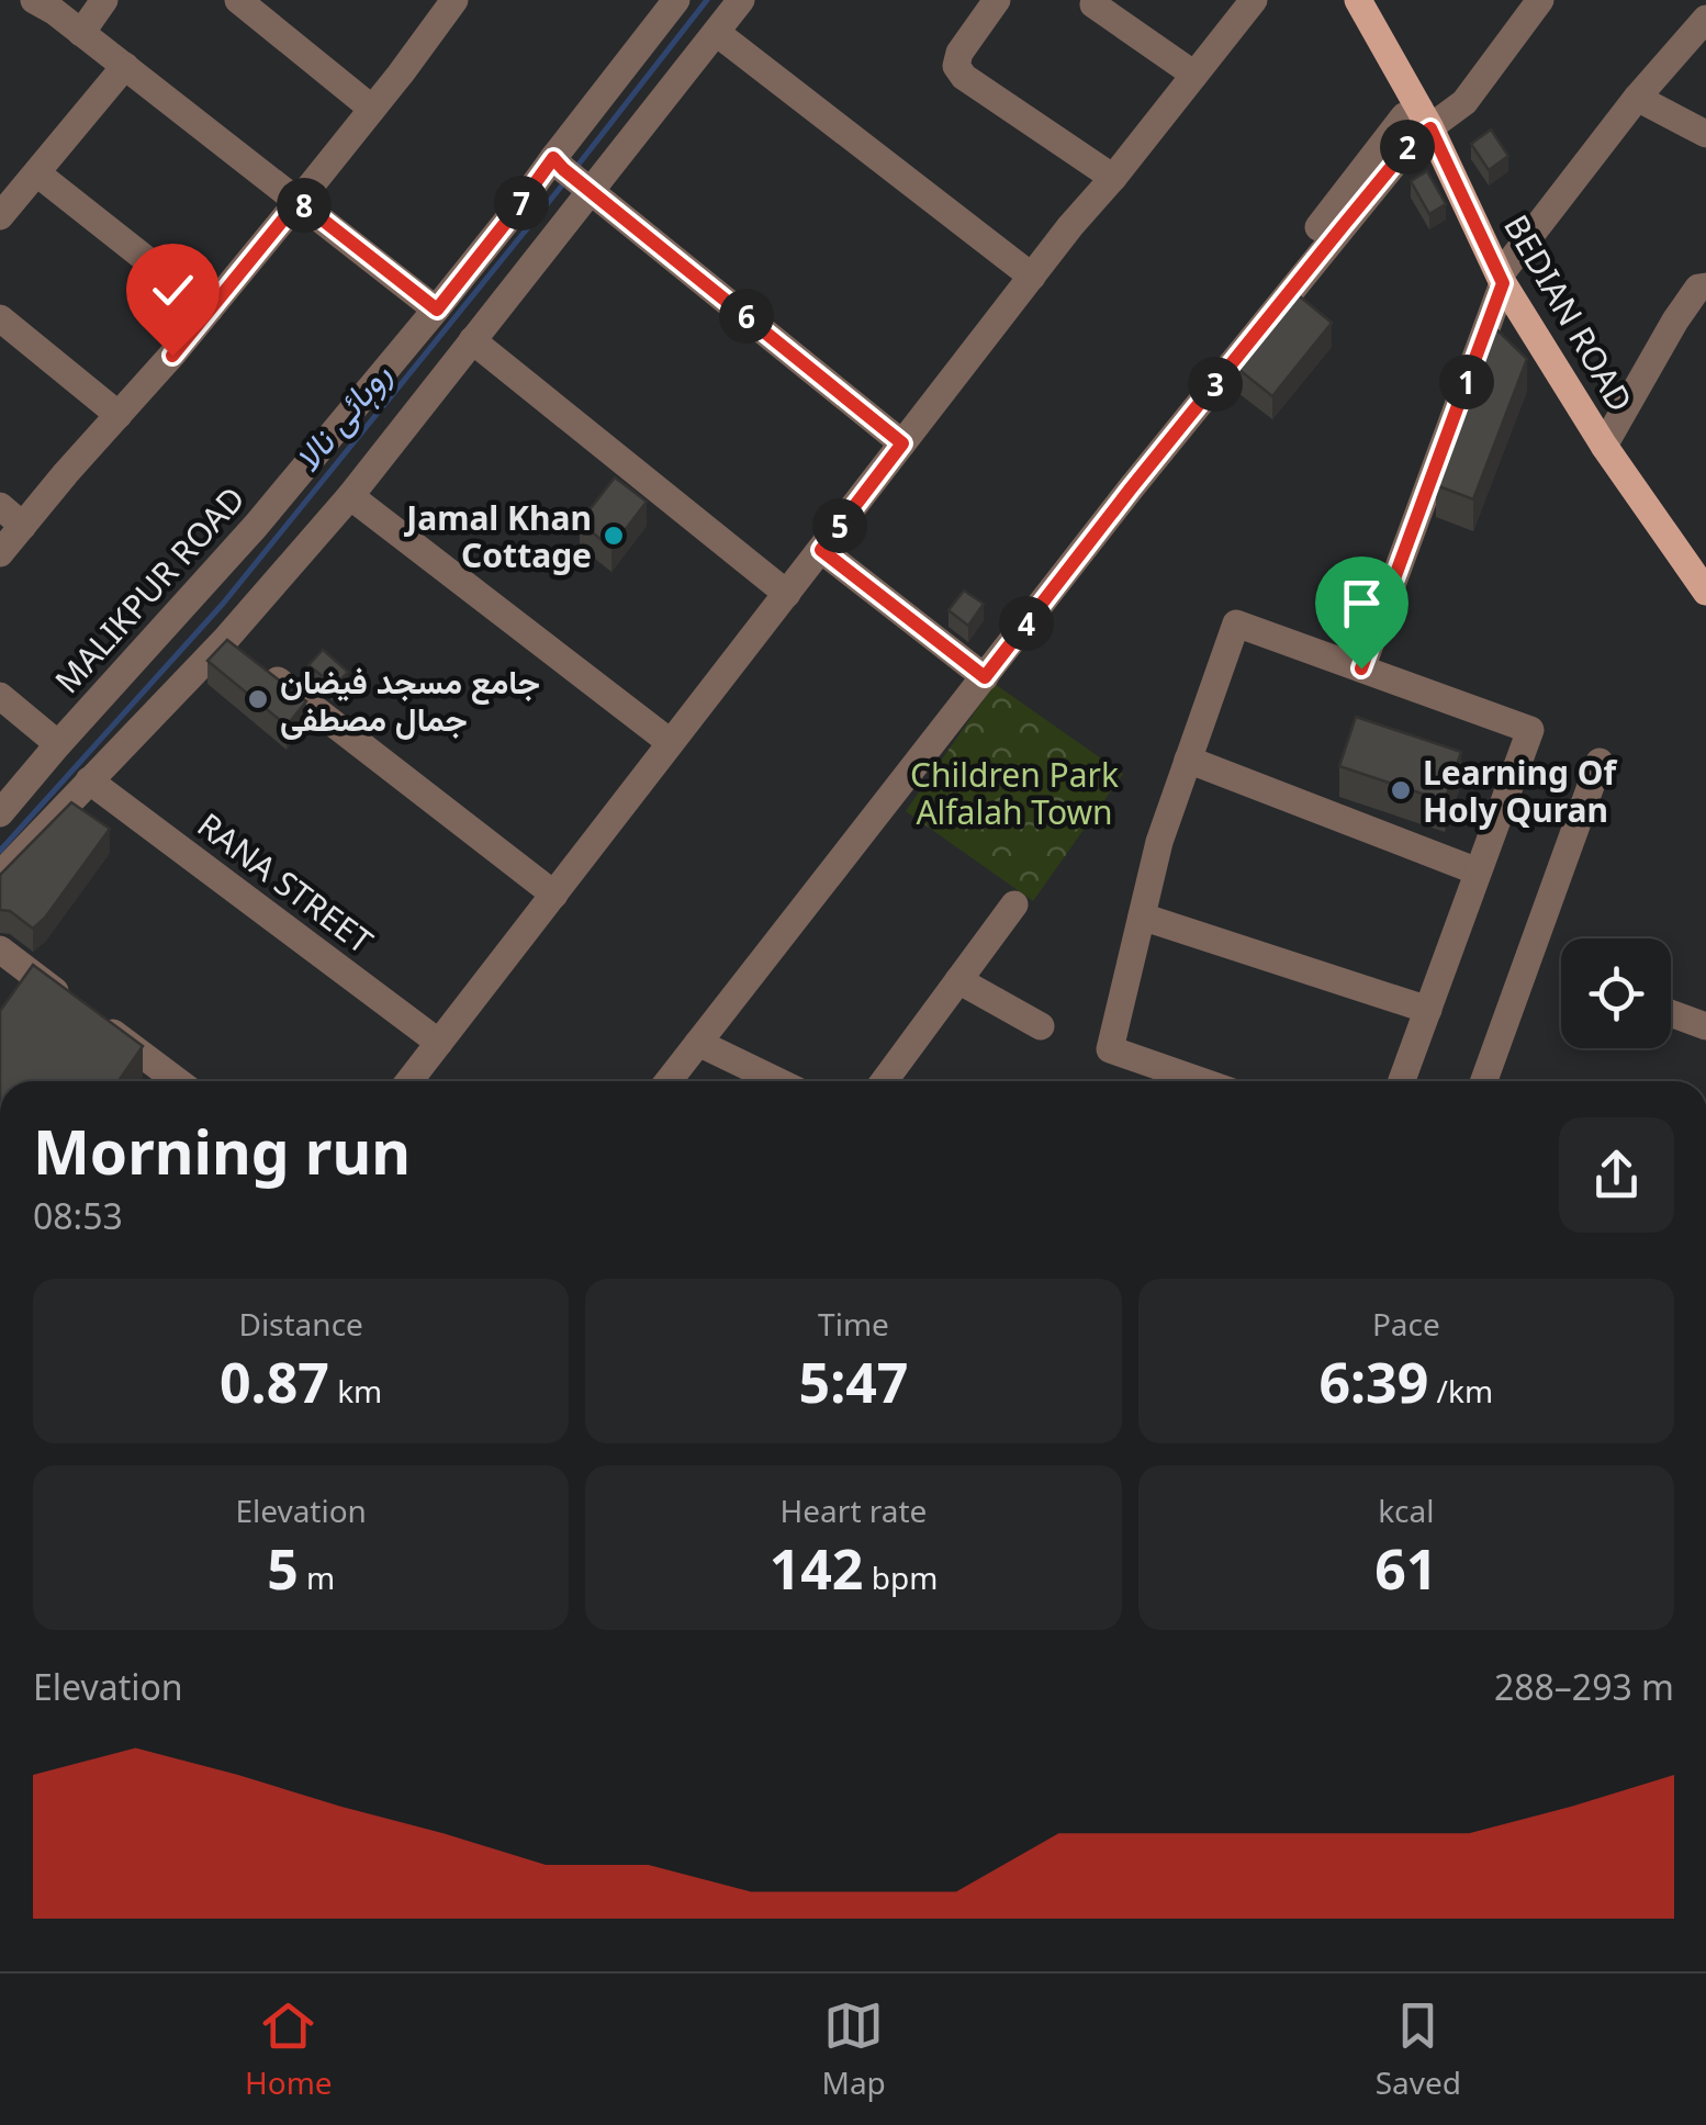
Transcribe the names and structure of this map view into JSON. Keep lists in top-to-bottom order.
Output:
{
  "streets": {
    "main road": ["BEDIAN ROAD"],
    "street": ["MALIKPUR ROAD", "RANA STREET"]
  },
  "water": ["روہائی نالا"],
  "parks": ["Children Park Alfalah Town"],
  "places": ["Jamal Khan Cottage", "جامع مسجد فیضان جمال مصطفی", "Learning Of Holy Quran"],
  "page": {
    "pins": [
      "2",
      "7",
      "8",
      "6",
      "1",
      "3",
      "5",
      "4"
    ],
    "heading": ["Morning run", "08:53"],
    "stats": [
      ["Distance", "0.87 km"],
      ["Time", "5:47"],
      ["Pace", "6:39 /km"],
      ["Elevation", "5 m"],
      ["Heart rate", "142 bpm"],
      ["kcal", "61"]
    ],
    "chart": ["Elevation", "288–293 m"],
    "tabs": ["Home", "Map", "Saved"]
  }
}
